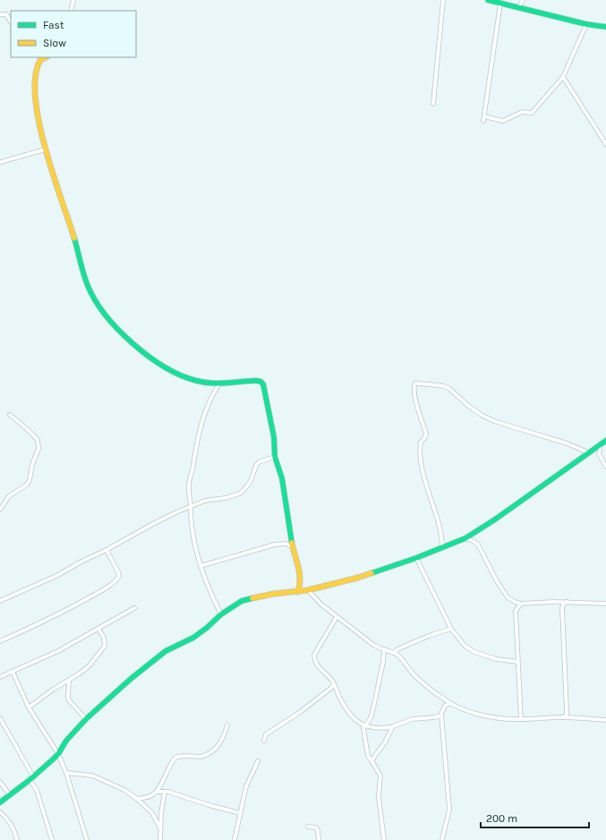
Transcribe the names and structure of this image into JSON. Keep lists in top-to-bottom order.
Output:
{
  "legend": ["Fast", "Slow"],
  "scale_bar": "200 m"
}
